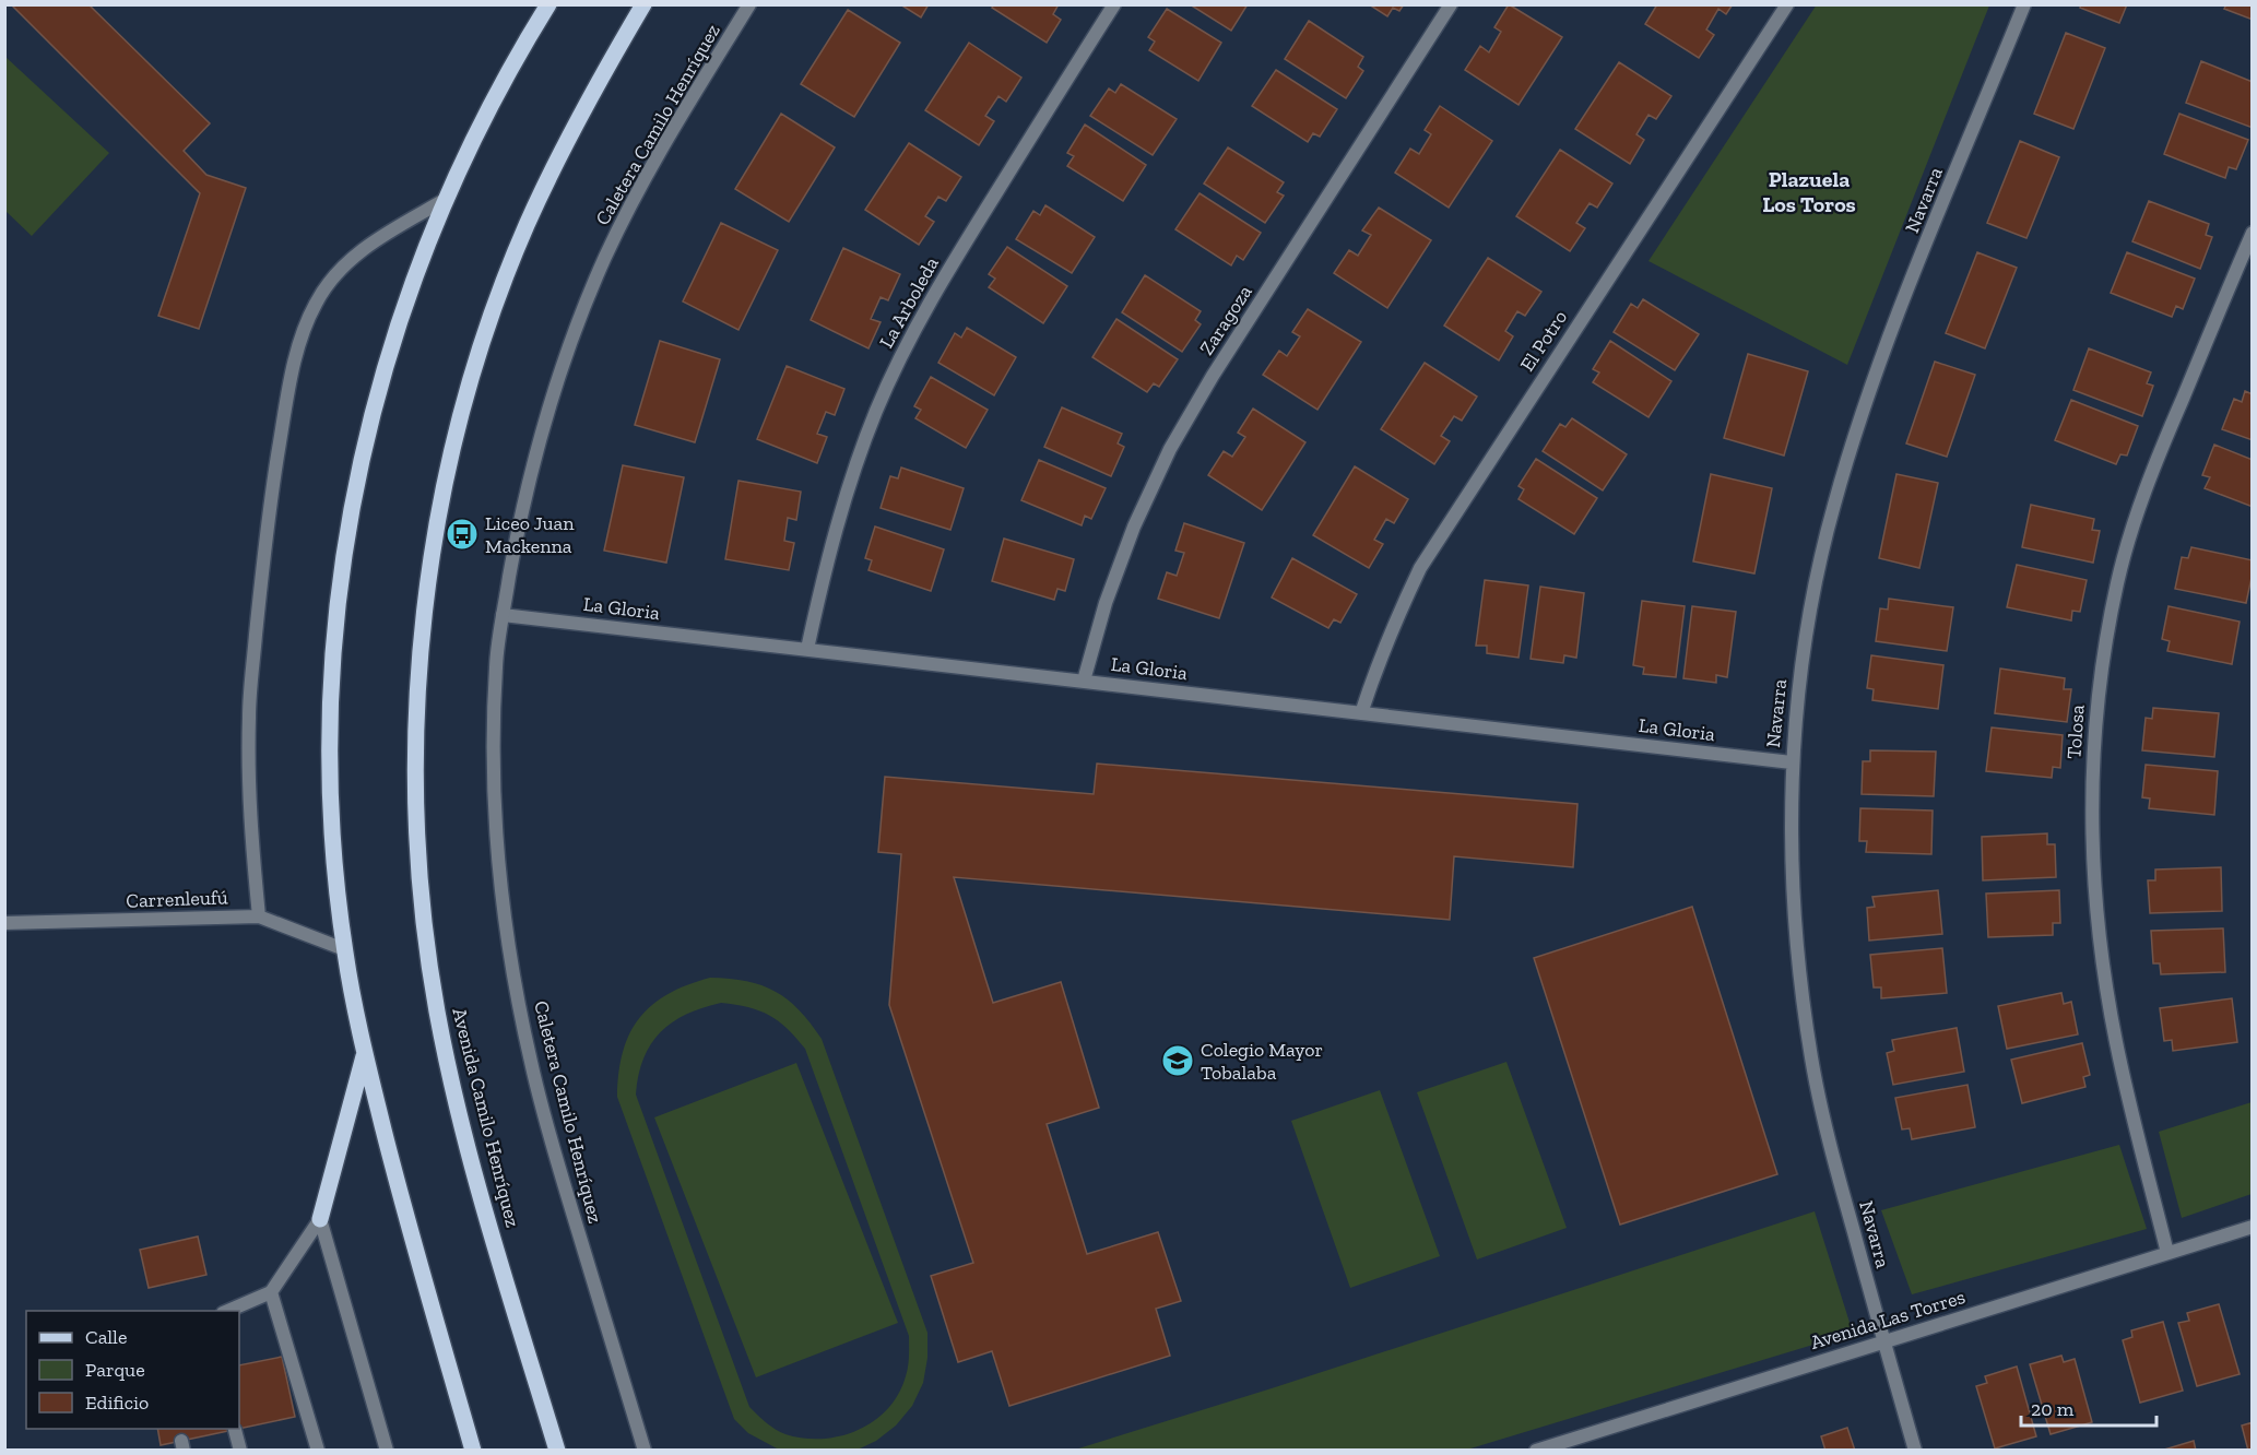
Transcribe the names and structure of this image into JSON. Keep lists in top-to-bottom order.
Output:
{
  "streets": {
    "main road": ["Avenida Camilo Henríquez"],
    "street": [
      "Caletera Camilo Henríquez",
      "Navarra",
      "La Arboleda",
      "Zaragoza",
      "El Potro",
      "La Gloria",
      "Tolosa",
      "Carrenleufú",
      "Avenida Las Torres"
    ]
  },
  "crossings": [
    ["Caletera Camilo Henríquez", "La Gloria"],
    ["Navarra", "La Gloria"],
    ["Navarra", "Avenida Las Torres"],
    ["La Arboleda", "La Gloria"],
    ["Zaragoza", "La Gloria"],
    ["El Potro", "La Gloria"],
    ["Tolosa", "Avenida Las Torres"]
  ],
  "districts": ["Plazuela Los Toros"],
  "places": {
    "bus stop": ["Liceo Juan Mackenna"],
    "school or university": ["Colegio Mayor Tobalaba"]
  },
  "legend": ["Calle", "Parque", "Edificio"],
  "scale_bar": "20 m"
}
